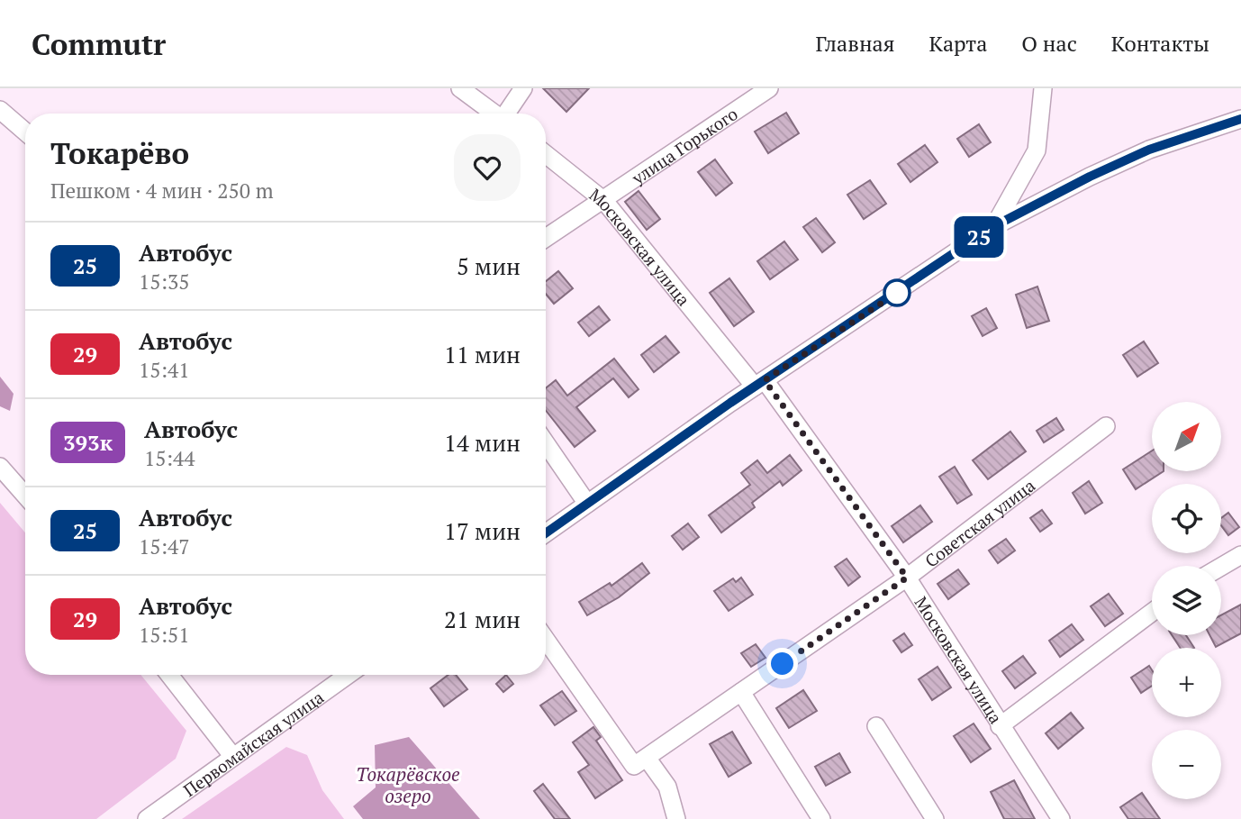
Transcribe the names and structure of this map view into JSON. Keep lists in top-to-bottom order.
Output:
{
  "streets": {
    "street": [
      "улица Горького",
      "Московская улица",
      "Советская улица",
      "Первомайская улица"
    ]
  },
  "crossings": [
    ["улица Горького", "Московская улица"],
    ["Московская улица", "Советская улица"]
  ],
  "water": ["Токарёвское озеро"],
  "lines": ["bus line 25"],
  "north": "top right",
  "page": {
    "header": "Commutr",
    "nav": [
      "Главная",
      "Карта",
      "О нас",
      "Контакты"
    ],
    "on_map": "25",
    "heading": ["Токарёво", "Пешком · 4 мин · 250 m"],
    "list": [
      {
        "mark": "25",
        "name": "Автобус",
        "note": "15:35",
        "value": "5 мин"
      },
      {
        "mark": "29",
        "name": "Автобус",
        "note": "15:41",
        "value": "11 мин"
      },
      {
        "mark": "393к",
        "name": "Автобус",
        "note": "15:44",
        "value": "14 мин"
      },
      {
        "mark": "25",
        "name": "Автобус",
        "note": "15:47",
        "value": "17 мин"
      },
      {
        "mark": "29",
        "name": "Автобус",
        "note": "15:51",
        "value": "21 мин"
      }
    ],
    "map_buttons": ["+", "−"]
  }
}
